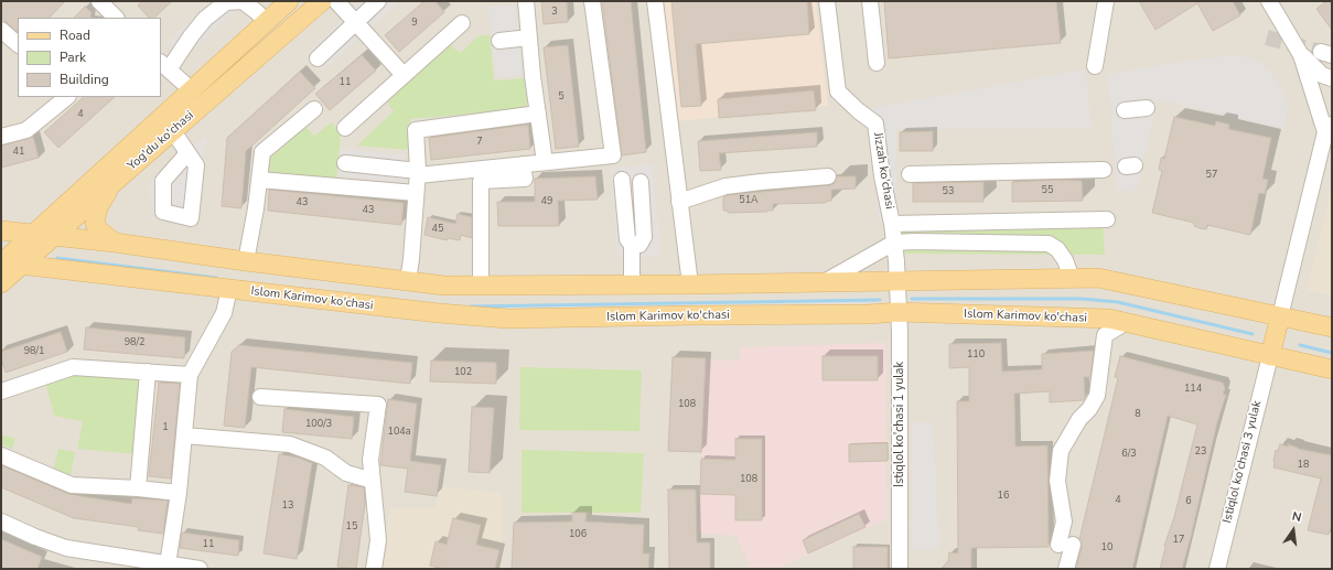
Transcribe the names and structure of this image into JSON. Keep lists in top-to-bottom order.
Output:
{
  "streets": {
    "main road": ["Yog'du ko'chasi", "Islom Karimov ko'chasi"],
    "street": ["Jizzah ko'chasi", "Istiqlol ko'chasi 1 yulak", "Istiqlol ko'chasi 3 yulak"]
  },
  "crossings": [
    ["Yog'du ko'chasi", "Islom Karimov ko'chasi"],
    ["Jizzah ko'chasi", "Istiqlol ko'chasi 1 yulak"],
    ["Islom Karimov ko'chasi", "Istiqlol ko'chasi 1 yulak"],
    ["Islom Karimov ko'chasi", "Istiqlol ko'chasi 3 yulak"]
  ],
  "house_numbers": [
    "3",
    "9",
    "11",
    "5",
    "4",
    "7",
    "41",
    "57",
    "55",
    "53",
    "51A",
    "49",
    "43",
    "43",
    "45",
    "98/2",
    "98/1",
    "110",
    "102",
    "114",
    "108",
    "8",
    "100/3",
    "1",
    "104a",
    "23",
    "6/3",
    "18",
    "108",
    "16",
    "4",
    "6",
    "13",
    "15",
    "106",
    "17",
    "11",
    "10"
  ],
  "legend": ["Road", "Park", "Building"],
  "north": "top"
}
